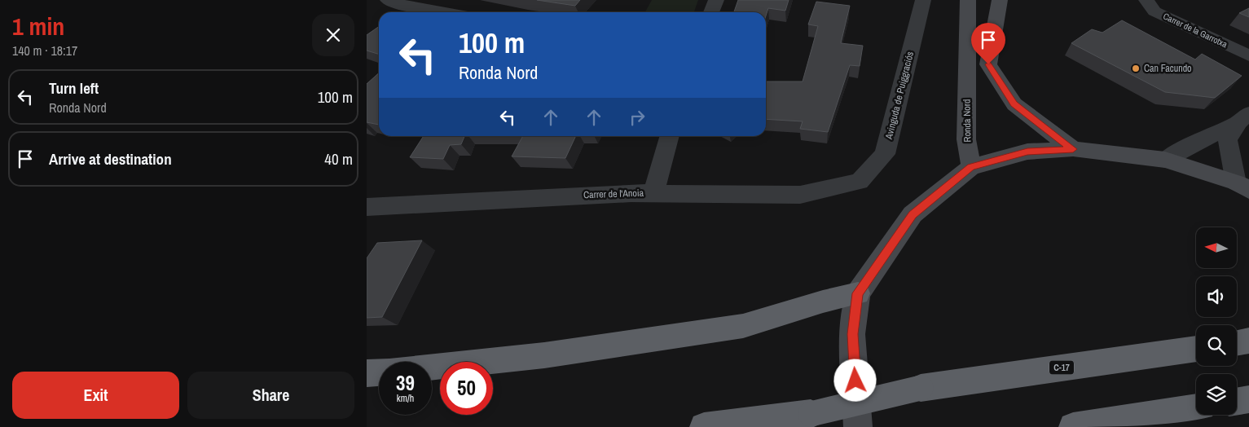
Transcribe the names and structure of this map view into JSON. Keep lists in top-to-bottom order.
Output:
{
  "streets": {
    "highway": ["C-17"],
    "main road": ["Ronda Nord"],
    "street": ["Carrer de la Garrotxa", "Avinguda de Puiggraciós", "Carrer de l'Anoia"]
  },
  "crossings": [
    ["Avinguda de Puiggraciós", "Carrer de l'Anoia"]
  ],
  "places": ["Can Facundo"],
  "north": "left",
  "page": {
    "heading": ["1 min", "140 m · 18:17"],
    "turn": ["100 m", "Ronda Nord"],
    "list": [
      {
        "name": "Turn left",
        "note": "Ronda Nord",
        "value": "100 m"
      },
      {
        "name": "Arrive at destination",
        "value": "40 m"
      }
    ],
    "speed": "39 km/h",
    "limit": "50",
    "buttons": ["Exit", "Share"]
  }
}
